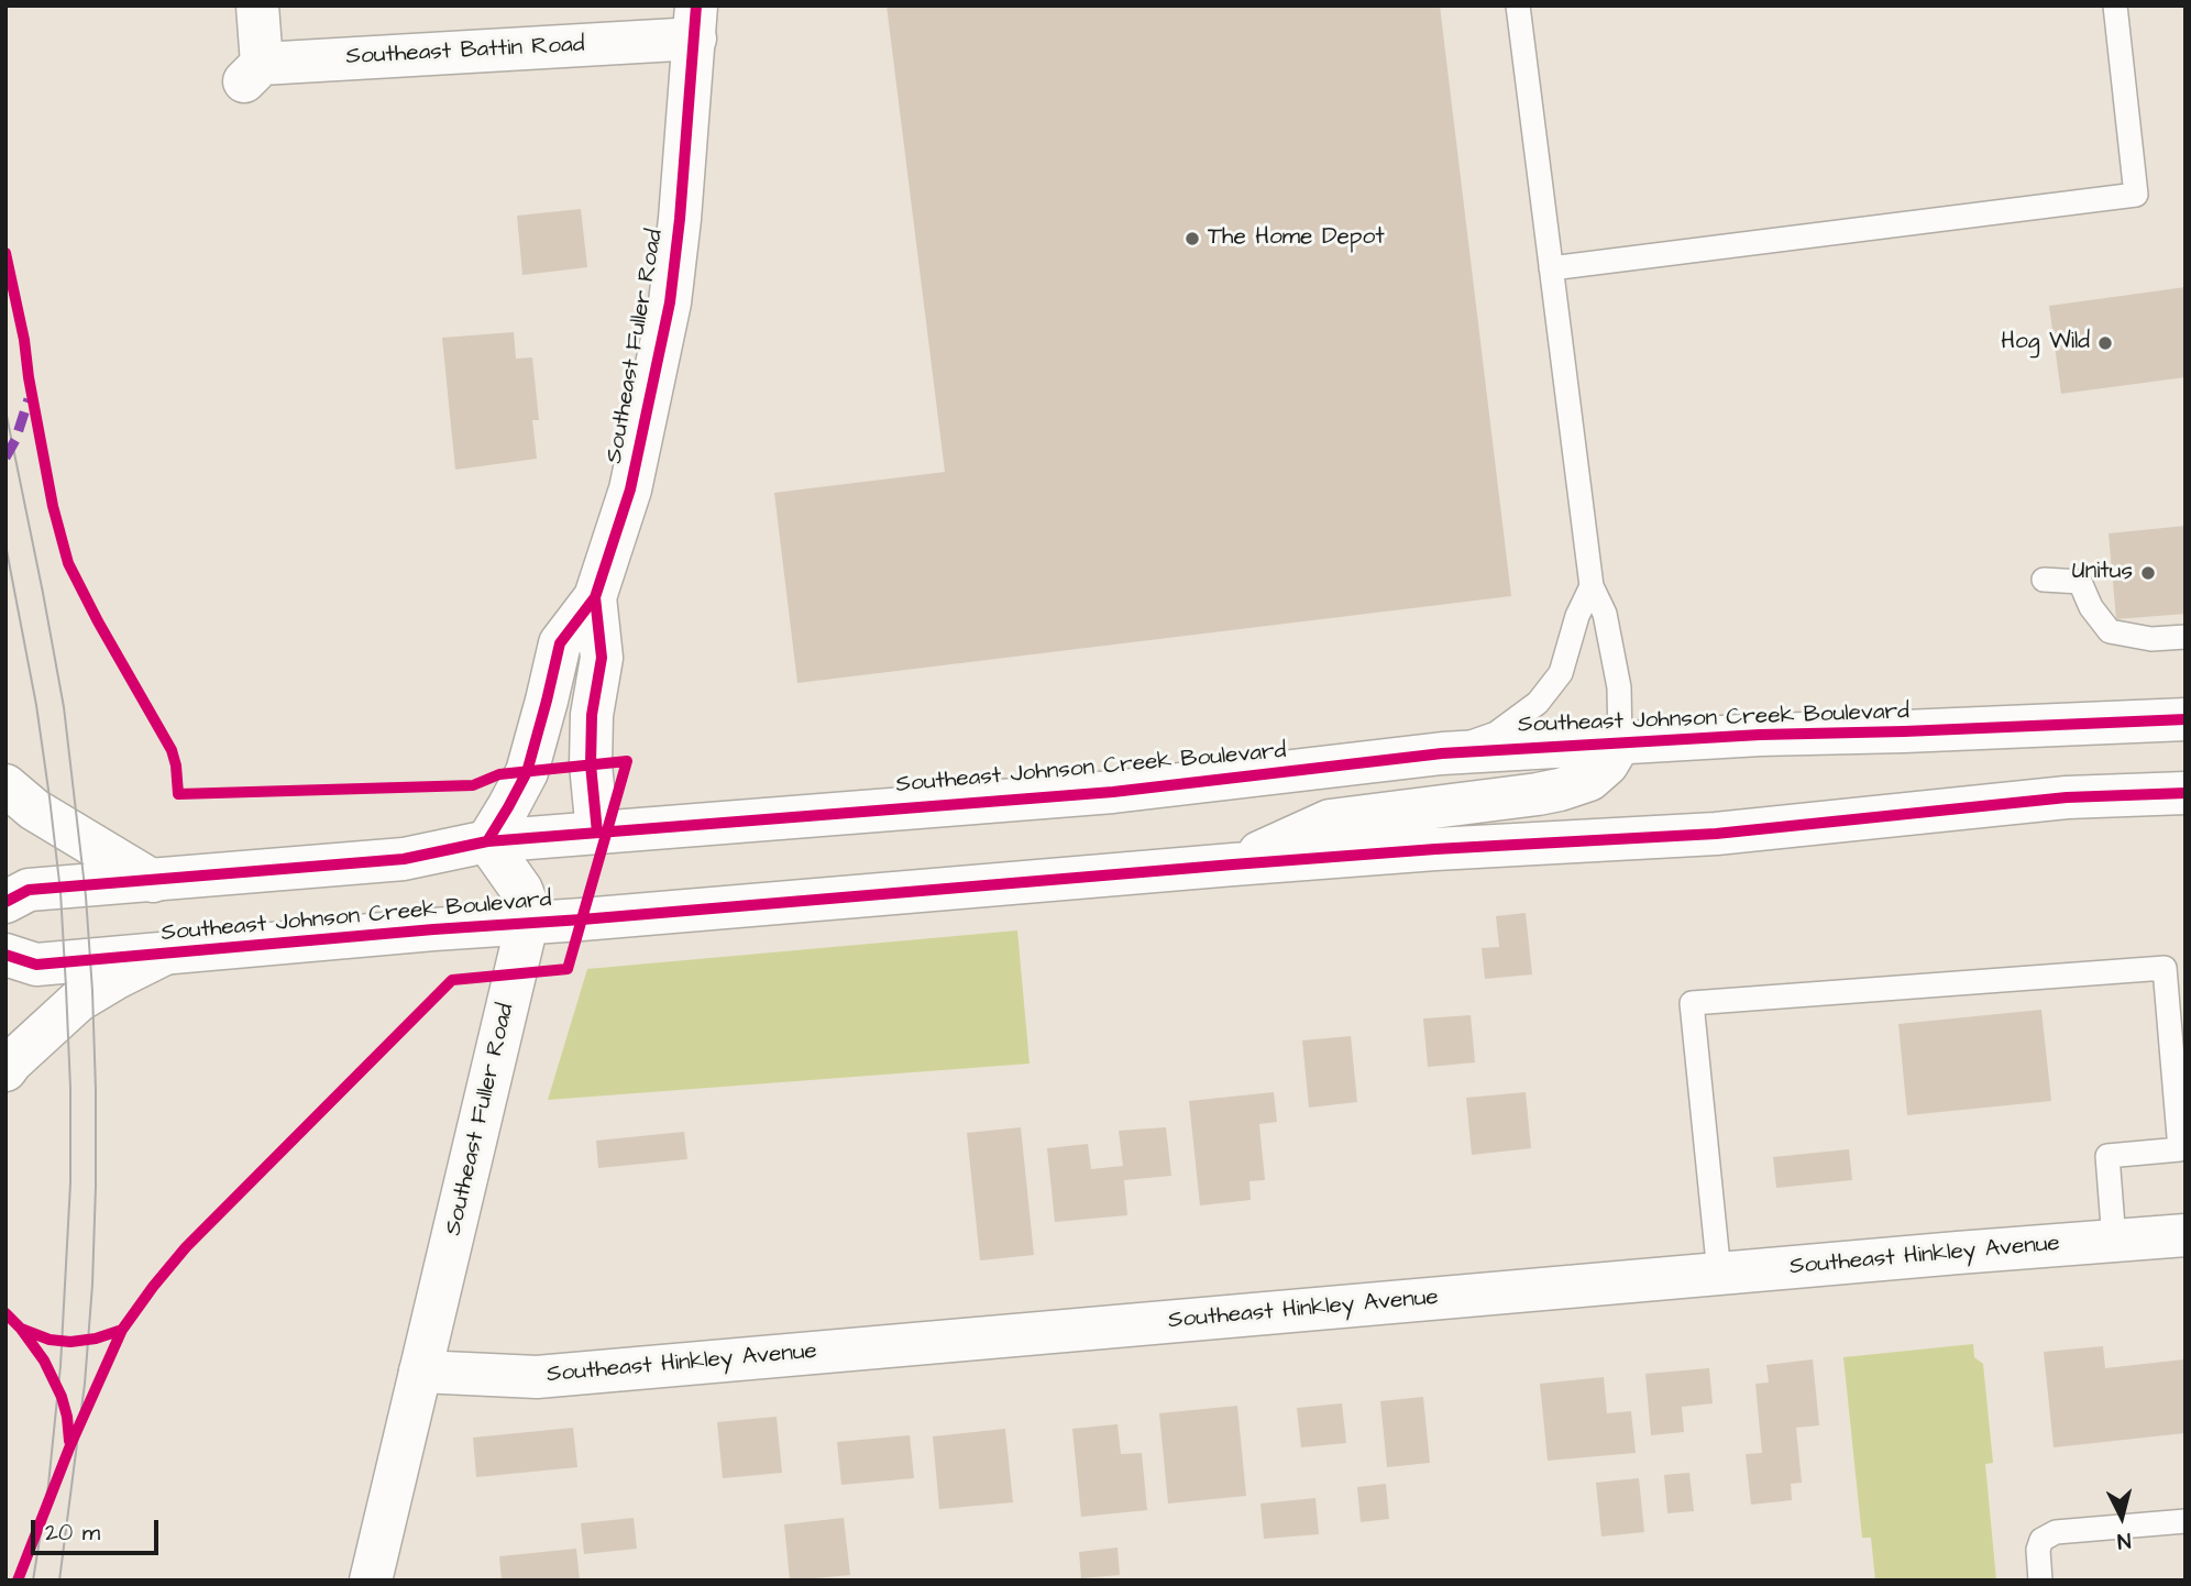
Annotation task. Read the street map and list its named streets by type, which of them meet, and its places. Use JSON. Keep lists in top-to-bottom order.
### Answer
{
  "streets": {
    "main road": [
      "Southeast Battin Road",
      "Southeast Fuller Road",
      "Southeast Johnson Creek Boulevard",
      "Southeast Hinkley Avenue"
    ]
  },
  "crossings": [
    ["Southeast Battin Road", "Southeast Fuller Road"],
    ["Southeast Fuller Road", "Southeast Johnson Creek Boulevard"],
    ["Southeast Fuller Road", "Southeast Hinkley Avenue"]
  ],
  "places": ["The Home Depot", "Hog Wild", "Unitus"],
  "scale_bar": "20 m",
  "north": "bottom"
}
